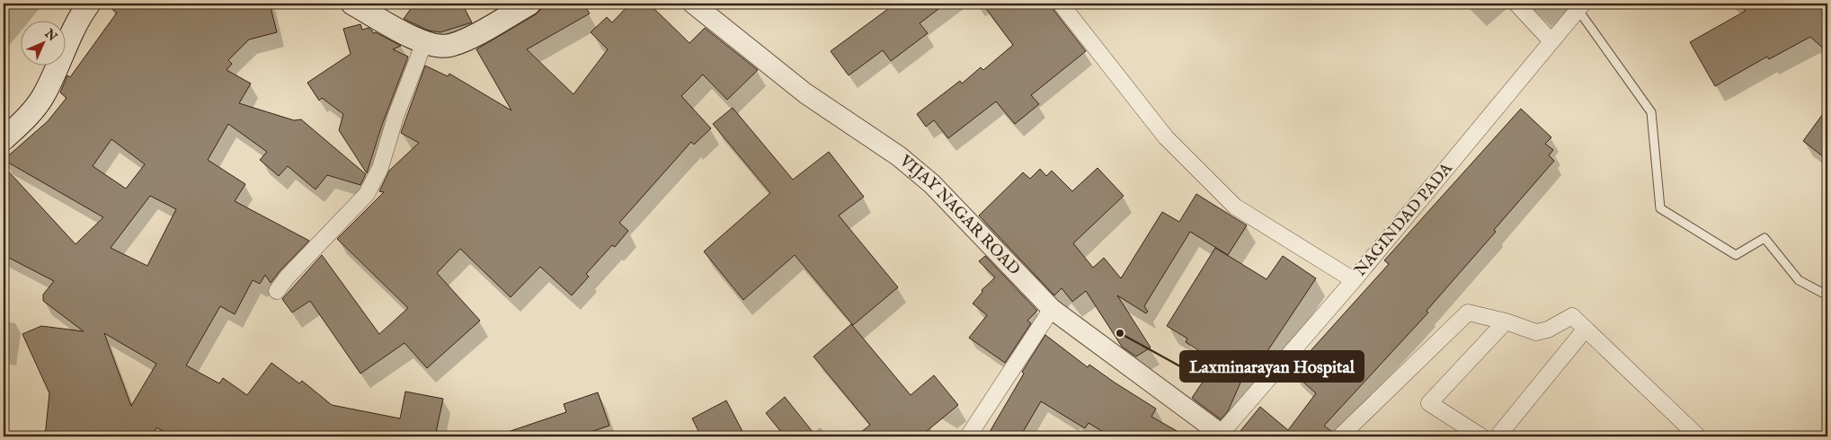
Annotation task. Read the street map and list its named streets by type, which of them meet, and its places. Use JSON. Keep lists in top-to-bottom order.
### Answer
{
  "streets": {
    "street": ["VIJAY NAGAR ROAD", "NAGINDAD PADA"]
  },
  "crossings": [
    ["VIJAY NAGAR ROAD", "NAGINDAD PADA"]
  ],
  "places": ["Laxminarayan Hospital"],
  "north": "top right"
}
